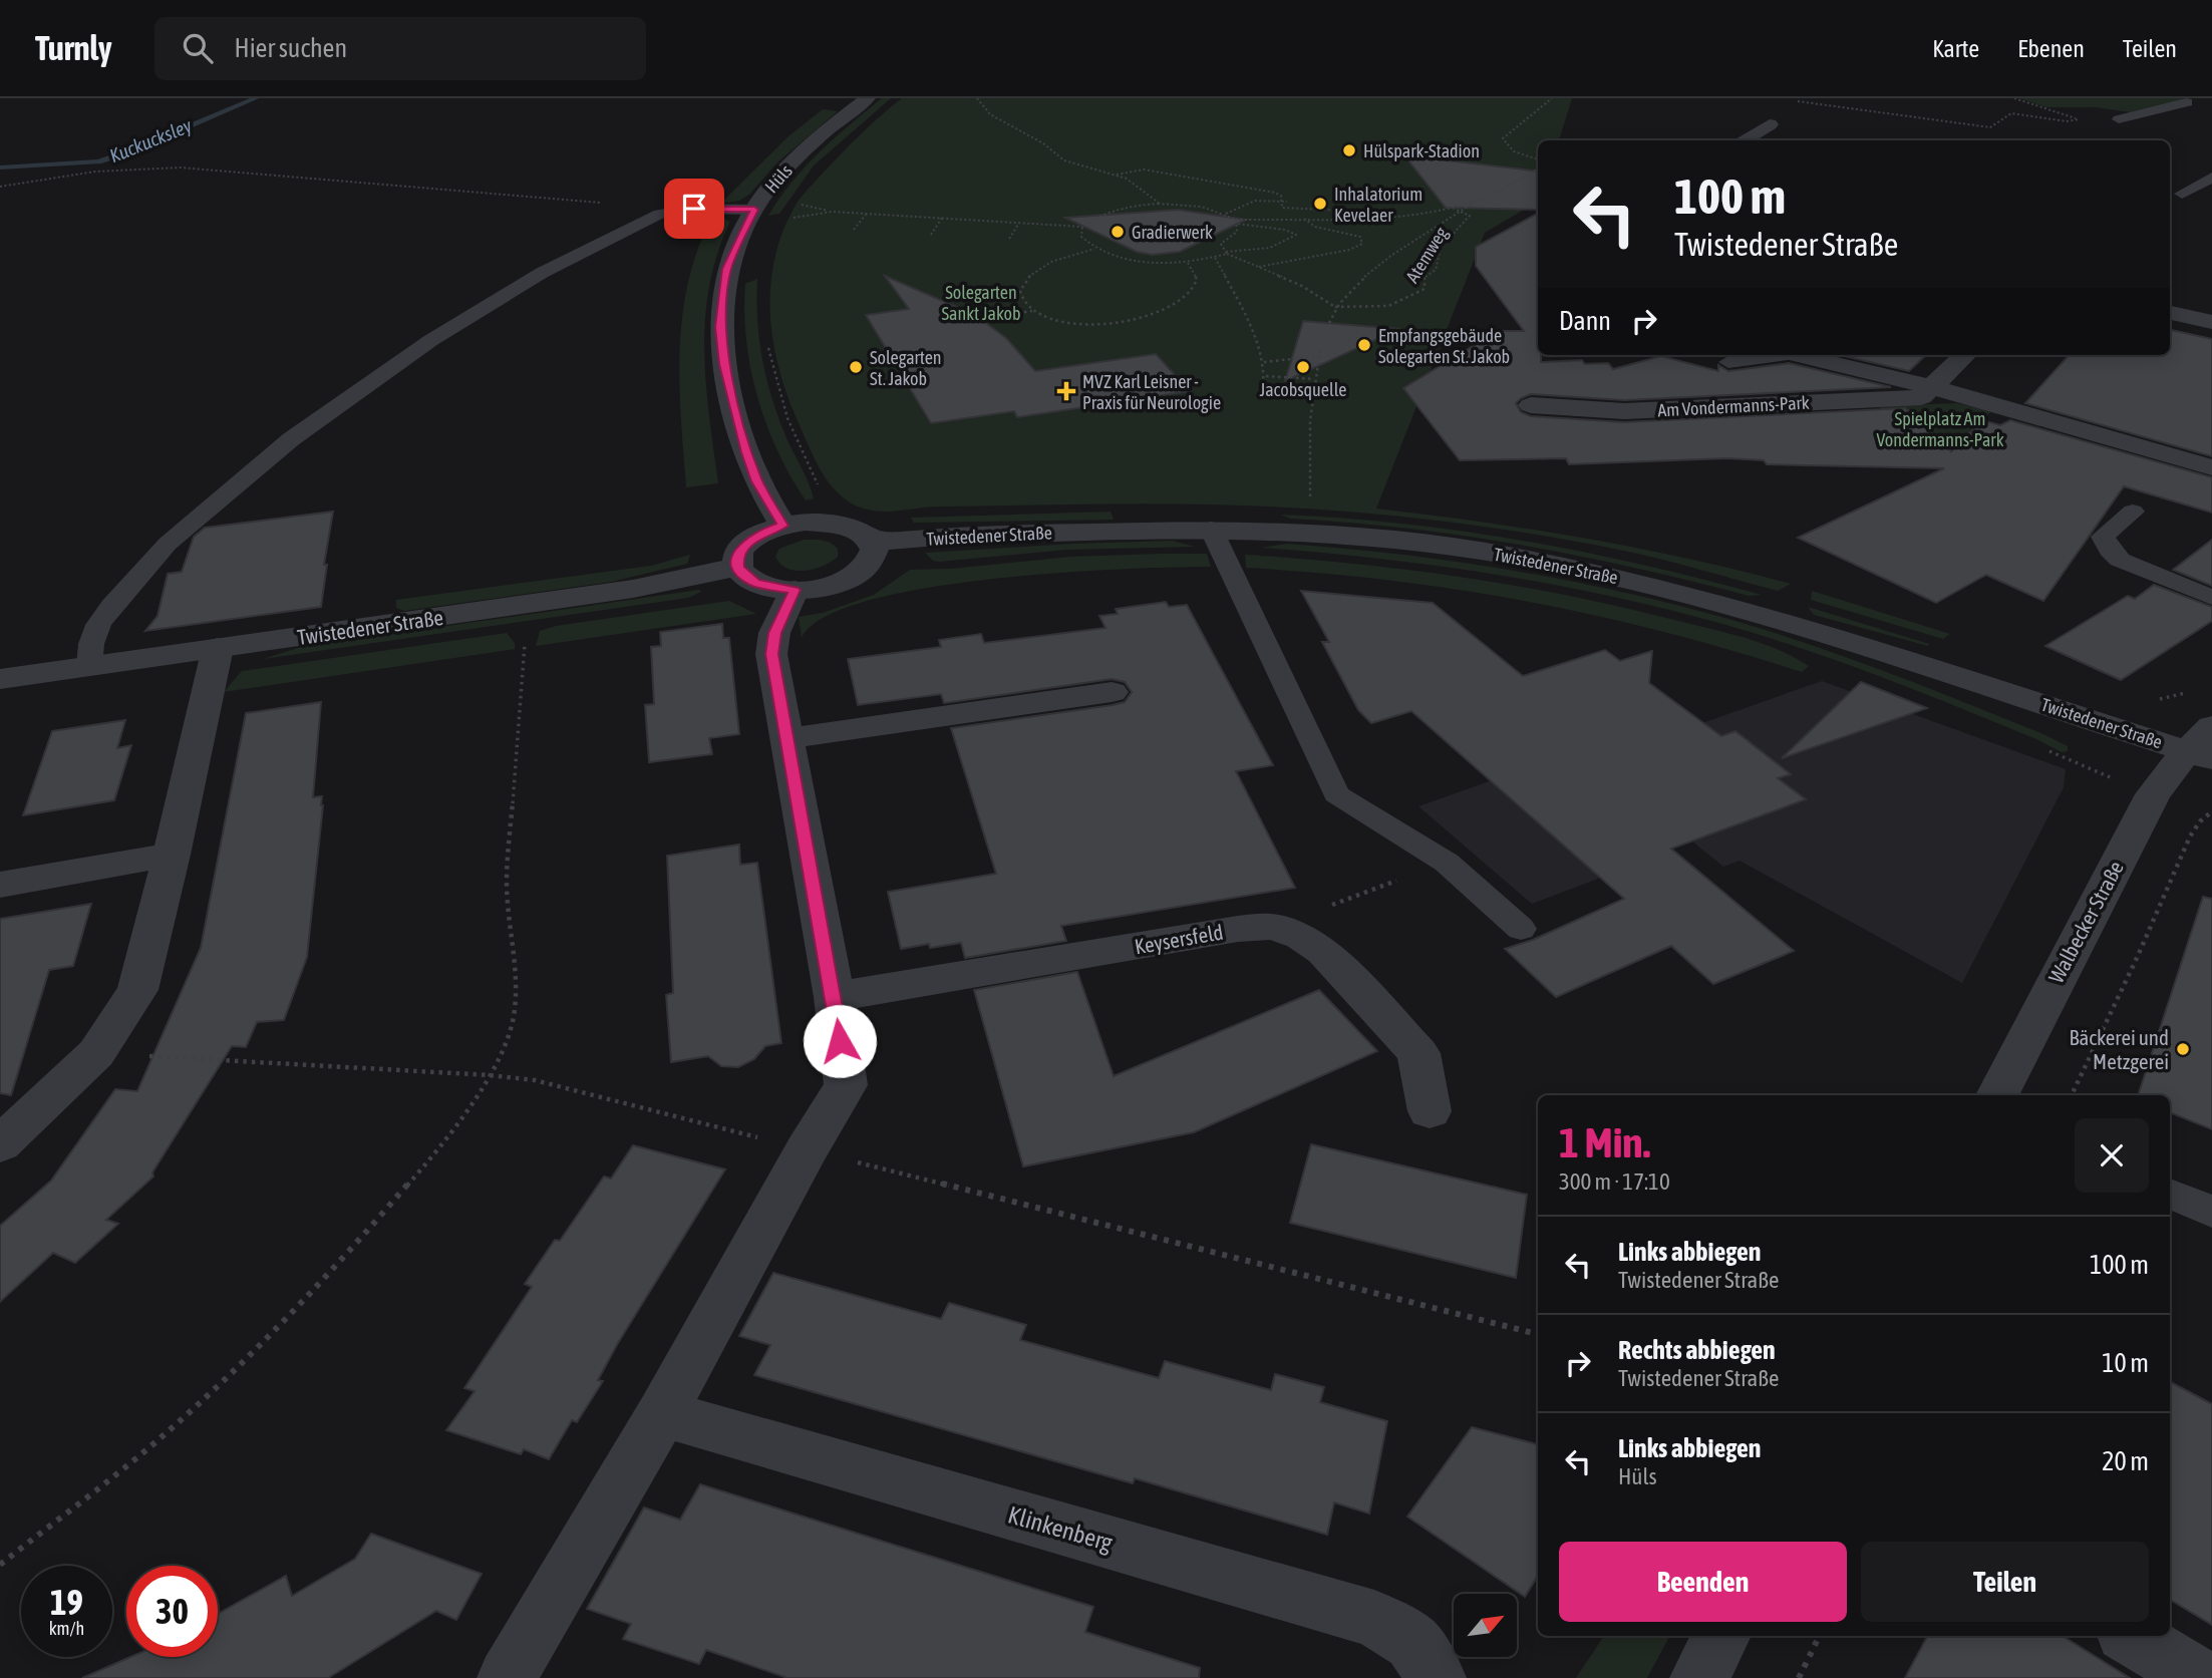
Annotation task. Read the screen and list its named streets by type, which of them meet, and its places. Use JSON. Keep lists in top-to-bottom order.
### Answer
{
  "streets": {
    "street": [
      "Hüls",
      "Am Vondermanns-Park",
      "Twistedener Straße",
      "Walbecker Straße",
      "Keysersfeld",
      "Klinkenberg"
    ],
    "path": ["Atemweg"]
  },
  "crossings": [
    ["Twistedener Straße", "Walbecker Straße"]
  ],
  "water": ["Kuckucksley"],
  "parks": ["Solegarten Sankt Jakob", "Spielplatz Am Vondermanns-Park"],
  "places": {
    "other": [
      "Hülspark-Stadion",
      "Inhalatorium Kevelaer",
      "Gradierwerk",
      "Empfangsgebäude Solegarten St. Jakob",
      "Solegarten St. Jakob",
      "Jacobsquelle",
      "Bäckerei und Metzgerei"
    ],
    "health": ["MVZ Karl Leisner - Praxis für Neurologie"]
  },
  "north": "top right",
  "page": {
    "header": "Turnly",
    "search": "Hier suchen",
    "nav": ["Karte", "Ebenen", "Teilen"],
    "turn": ["100 m", "Twistedener Straße"],
    "then": "Dann",
    "heading": ["1 Min.", "300 m · 17:10"],
    "list": [
      {
        "name": "Links abbiegen",
        "note": "Twistedener Straße",
        "value": "100 m"
      },
      {
        "name": "Rechts abbiegen",
        "note": "Twistedener Straße",
        "value": "10 m"
      },
      {
        "name": "Links abbiegen",
        "note": "Hüls",
        "value": "20 m"
      }
    ],
    "buttons": ["Beenden", "Teilen"],
    "speed": "19 km/h",
    "limit": "30"
  }
}
